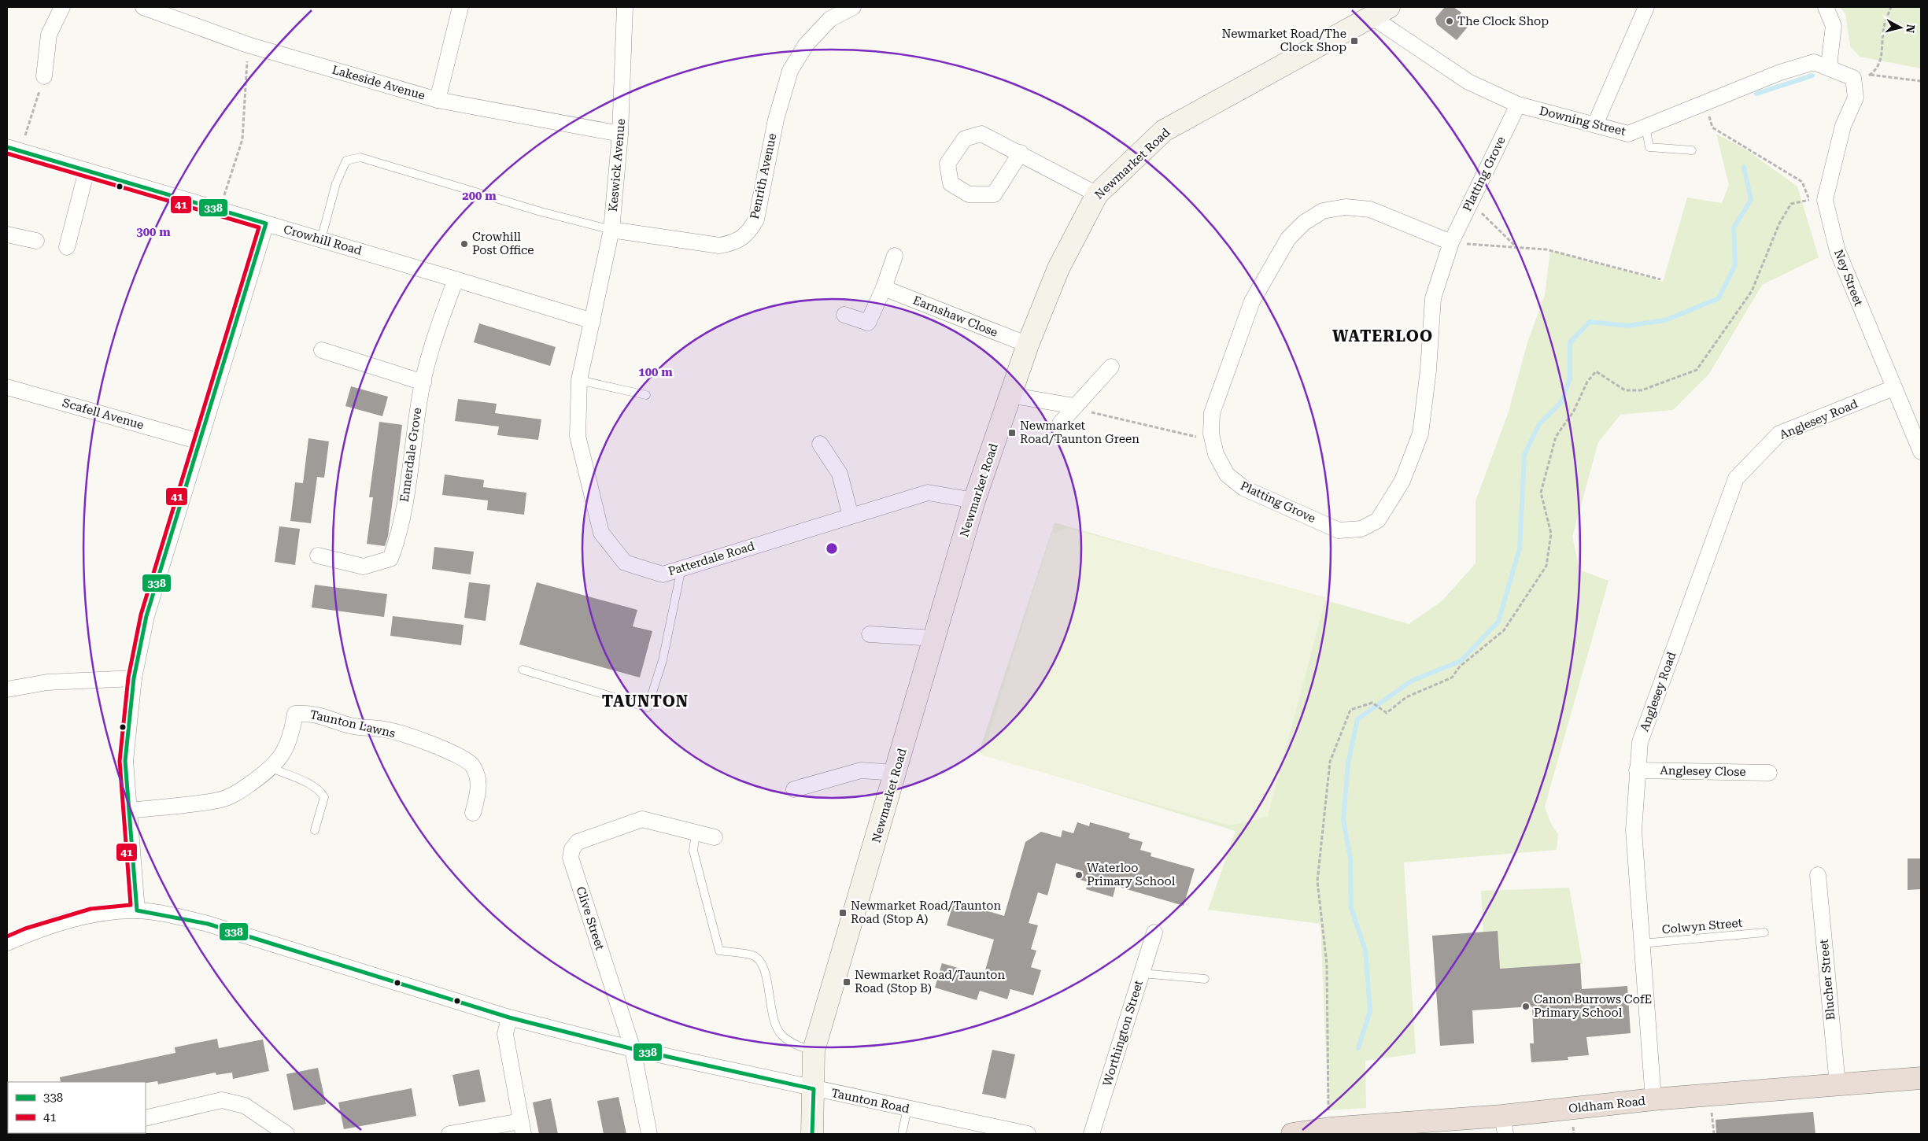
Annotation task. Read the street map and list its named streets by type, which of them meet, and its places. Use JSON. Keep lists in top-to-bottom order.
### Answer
{
  "streets": {
    "highway": ["Oldham Road"],
    "street": [
      "Lakeside Avenue",
      "Downing Street",
      "Newmarket Road",
      "Keswick Avenue",
      "Platting Grove",
      "Penrith Avenue",
      "Crowhill Road",
      "Ney Street",
      "Earnshaw Close",
      "Scafell Avenue",
      "Anglesey Road",
      "Ennerdale Grove",
      "Patterdale Road",
      "Taunton Lawns",
      "Anglesey Close",
      "Clive Street",
      "Blucher Street",
      "Worthington Street",
      "Taunton Road"
    ],
    "lane": ["Colwyn Street"]
  },
  "crossings": [
    ["Lakeside Avenue", "Keswick Avenue"],
    ["Downing Street", "Newmarket Road"],
    ["Downing Street", "Platting Grove"],
    ["Downing Street", "Ney Street"],
    ["Newmarket Road", "Earnshaw Close"],
    ["Newmarket Road", "Patterdale Road"],
    ["Newmarket Road", "Taunton Road"],
    ["Keswick Avenue", "Penrith Avenue"],
    ["Keswick Avenue", "Crowhill Road"],
    ["Keswick Avenue", "Patterdale Road"],
    ["Crowhill Road", "Ennerdale Grove"],
    ["Crowhill Road", "Patterdale Road"],
    ["Ney Street", "Anglesey Road"],
    ["Anglesey Road", "Anglesey Close"],
    ["Anglesey Road", "Colwyn Street"],
    ["Anglesey Road", "Oldham Road"],
    ["Clive Street", "Taunton Road"],
    ["Blucher Street", "Oldham Road"]
  ],
  "districts": ["WATERLOO", "TAUNTON"],
  "places": {
    "other": [
      "The Clock Shop",
      "Crowhill Post Office",
      "Waterloo Primary School",
      "Canon Burrows CofE Primary School"
    ],
    "transit": [
      "Newmarket Road/The Clock Shop",
      "Newmarket Road/Taunton Green",
      "Newmarket Road/Taunton Road (Stop A)",
      "Newmarket Road/Taunton Road (Stop B)"
    ]
  },
  "lines": ["transit line 338", "transit line 41"],
  "legend": ["338", "41"],
  "north": "right",
  "rings": ["200 m", "300 m", "100 m"]
}
